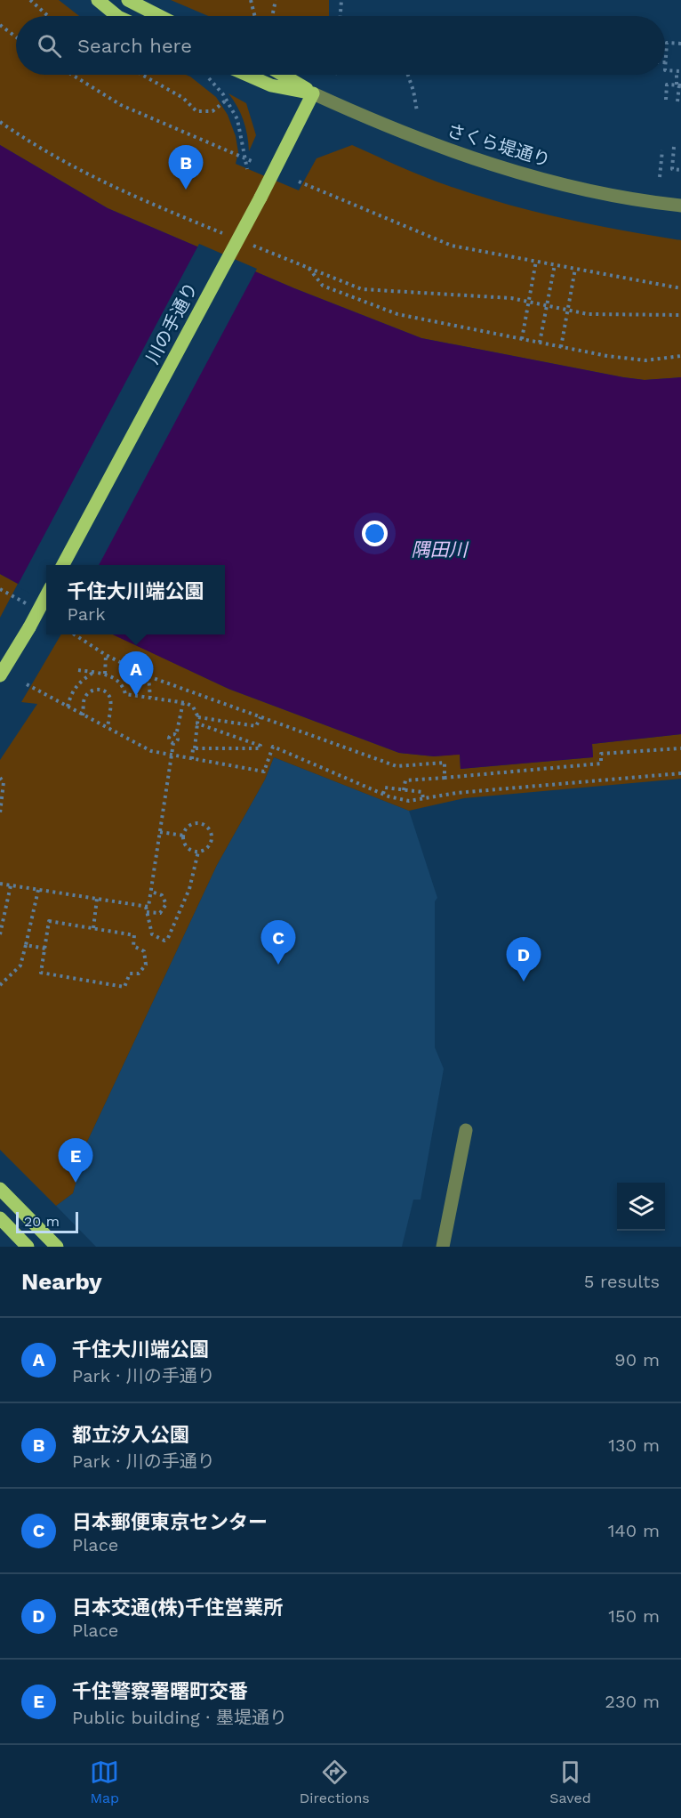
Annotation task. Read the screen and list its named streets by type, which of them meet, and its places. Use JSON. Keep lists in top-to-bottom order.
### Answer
{
  "streets": {
    "main road": ["川の手通り"],
    "street": ["さくら堤通り"]
  },
  "crossings": [
    ["さくら堤通り", "川の手通り"]
  ],
  "water": ["隅田川"],
  "scale_bar": "20 m",
  "page": {
    "search": "Search here",
    "pins": [
      "B",
      "A",
      "C",
      "D",
      "E"
    ],
    "popup": ["千住大川端公園", "Park"],
    "scale": "20 m",
    "heading": ["Nearby", "5 results"],
    "list": [
      {
        "mark": "A",
        "name": "千住大川端公園",
        "note": "Park · 川の手通り",
        "value": "90 m"
      },
      {
        "mark": "B",
        "name": "都立汐入公園",
        "note": "Park · 川の手通り",
        "value": "130 m"
      },
      {
        "mark": "C",
        "name": "日本郵便東京センター",
        "note": "Place",
        "value": "140 m"
      },
      {
        "mark": "D",
        "name": "日本交通(株)千住営業所",
        "note": "Place",
        "value": "150 m"
      },
      {
        "mark": "E",
        "name": "千住警察署曙町交番",
        "note": "Public building · 墨堤通り",
        "value": "230 m"
      }
    ],
    "nav": ["Map", "Directions", "Saved"]
  }
}
